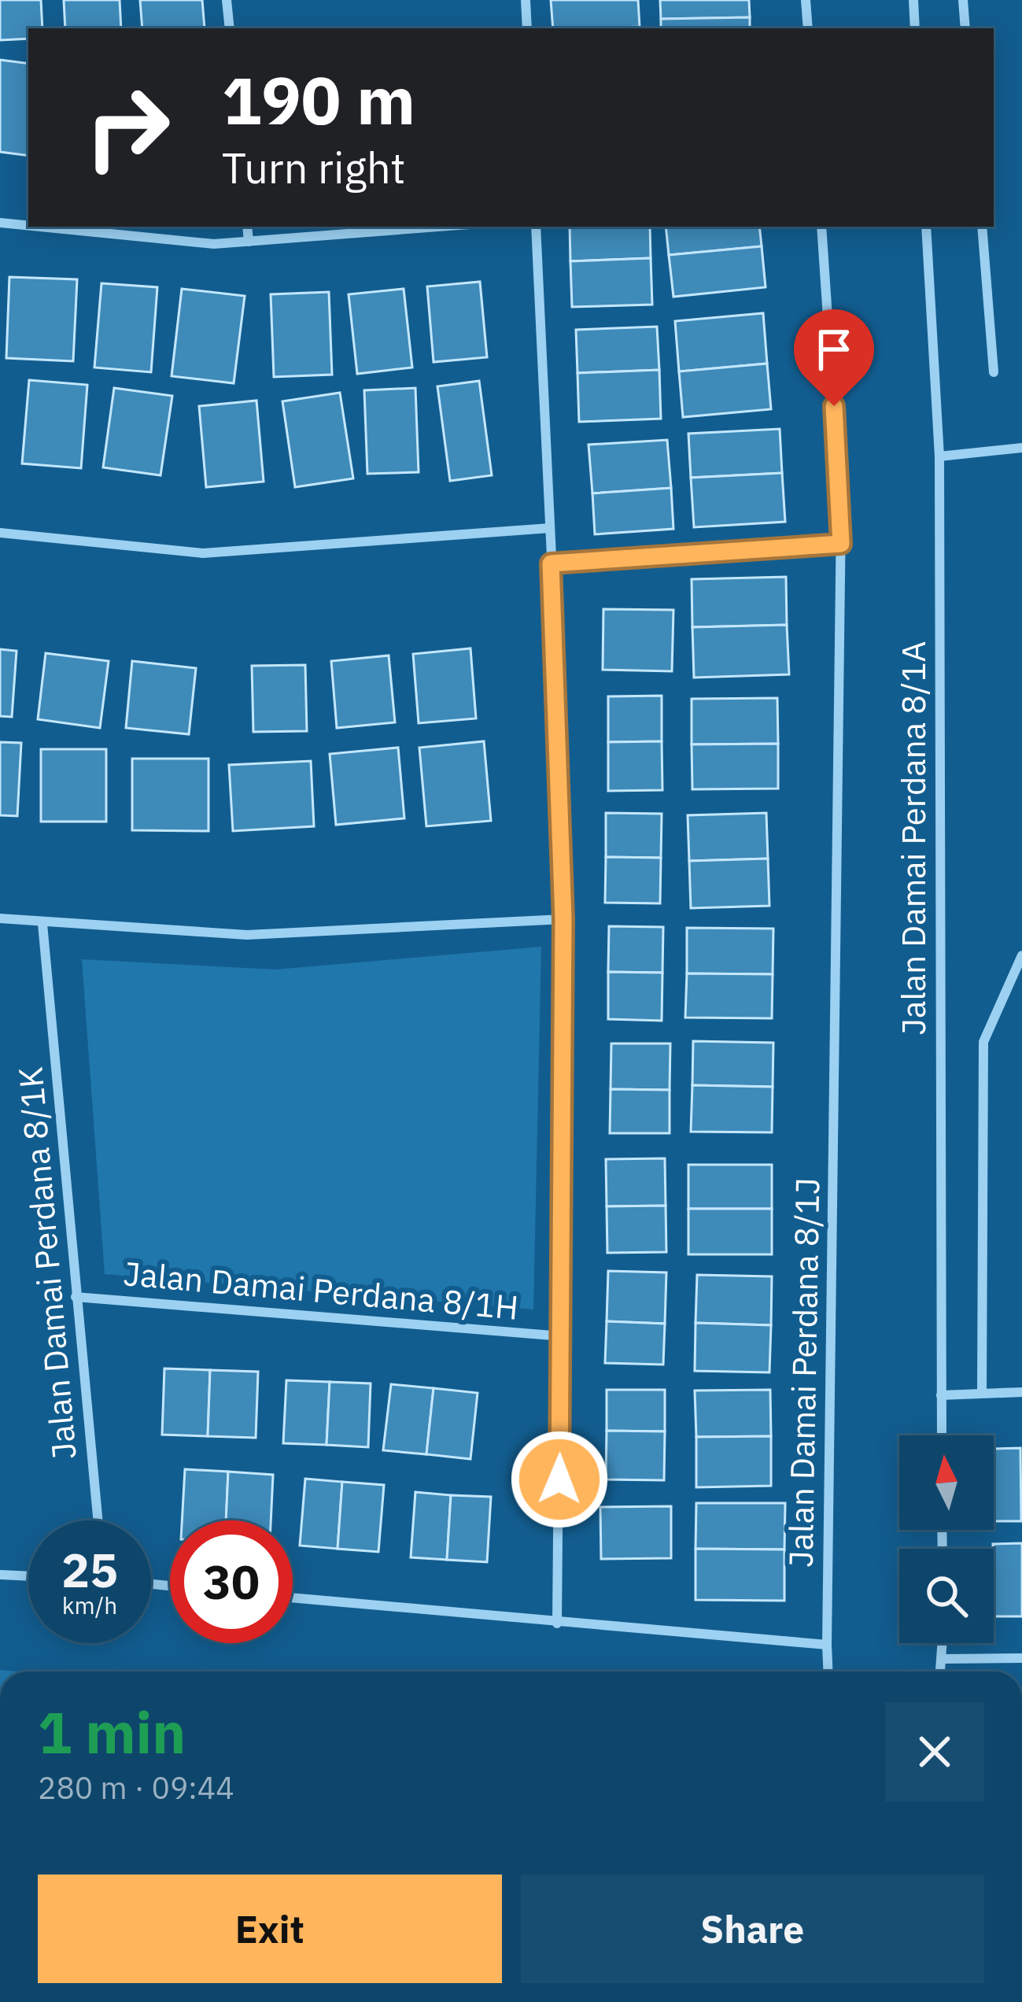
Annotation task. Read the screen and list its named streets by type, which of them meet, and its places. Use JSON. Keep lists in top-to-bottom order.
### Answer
{
  "streets": {
    "street": [
      "Jalan Damai Perdana 8/1A",
      "Jalan Damai Perdana 8/1K",
      "Jalan Damai Perdana 8/1H",
      "Jalan Damai Perdana 8/1J"
    ]
  },
  "crossings": [
    ["Jalan Damai Perdana 8/1K", "Jalan Damai Perdana 8/1H"]
  ],
  "north": "top",
  "page": {
    "turn": ["190 m", "Turn right"],
    "speed": "25 km/h",
    "limit": "30",
    "heading": ["1 min", "280 m · 09:44"],
    "buttons": ["Exit", "Share"]
  }
}
